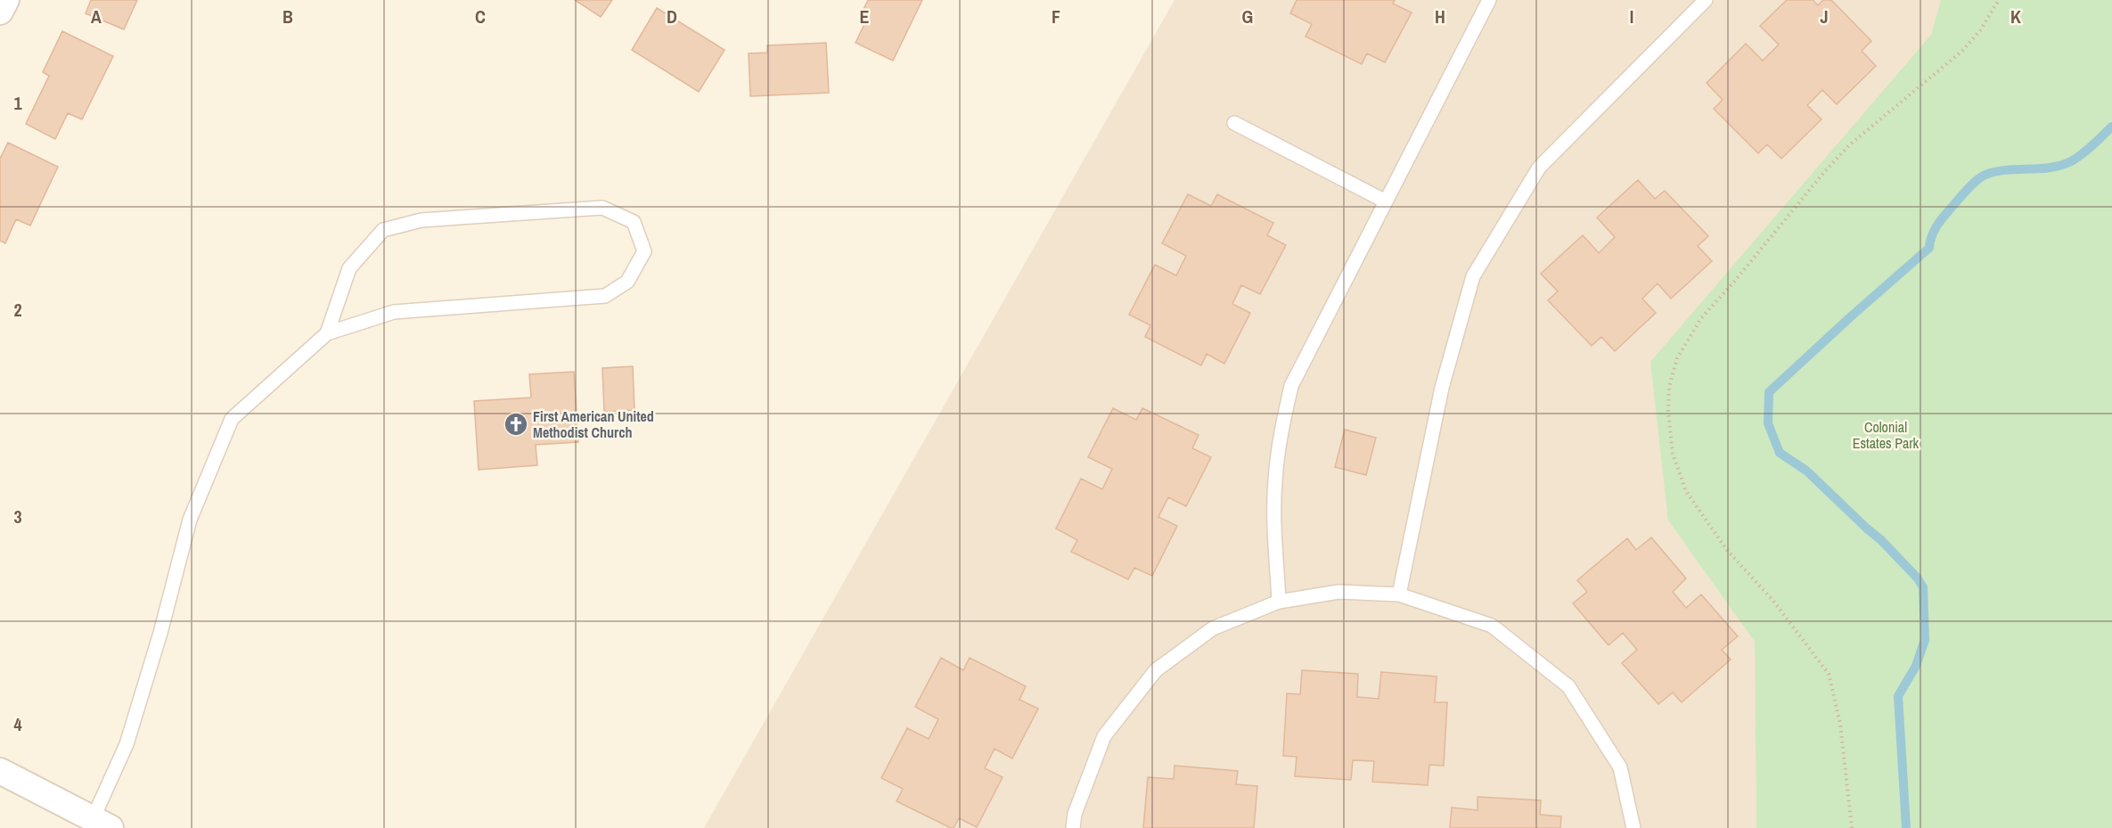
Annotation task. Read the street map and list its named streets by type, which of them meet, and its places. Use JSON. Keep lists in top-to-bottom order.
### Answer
{
  "parks": ["Colonial Estates Park"],
  "places": {
    "church": ["First American United Methodist Church"]
  },
  "grid": {
    "columns": [
      "A",
      "B",
      "C",
      "D",
      "E",
      "F",
      "G",
      "H",
      "I",
      "J",
      "K"
    ],
    "rows": [
      "1",
      "2",
      "3",
      "4"
    ]
  }
}
